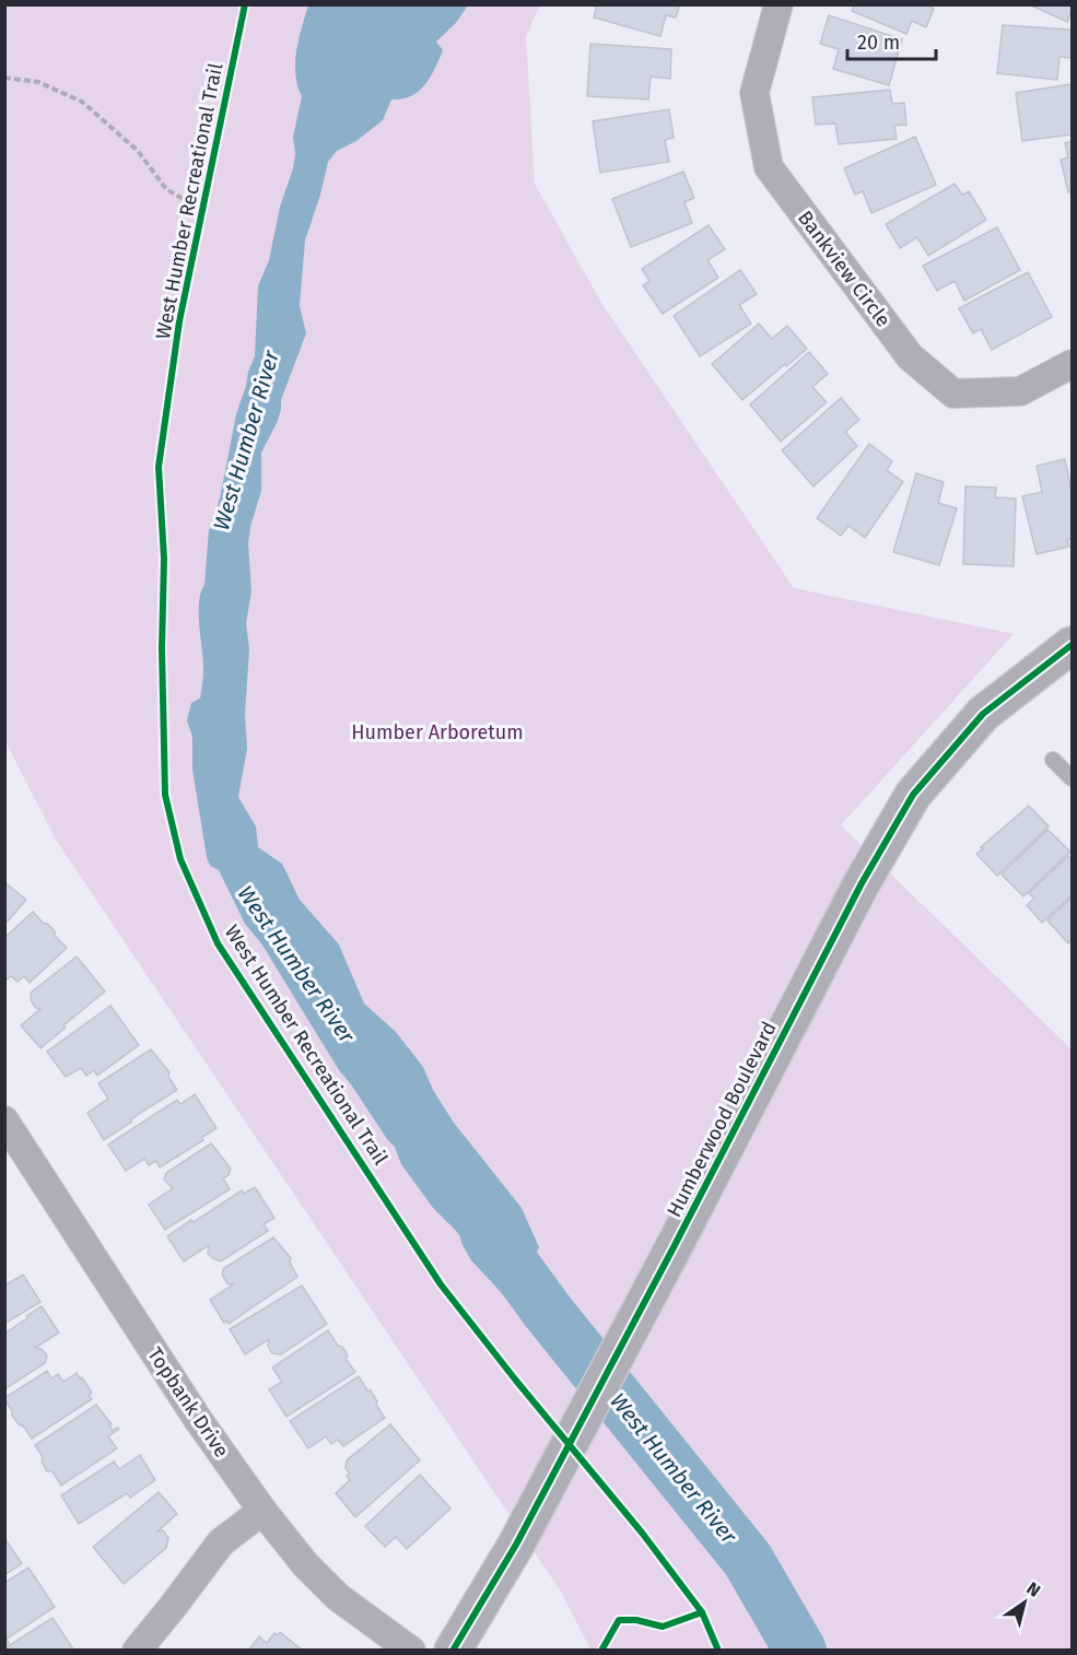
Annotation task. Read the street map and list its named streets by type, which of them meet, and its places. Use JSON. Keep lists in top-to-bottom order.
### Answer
{
  "streets": {
    "street": ["Bankview Circle", "Humberwood Boulevard", "Topbank Drive"],
    "cycle path": ["West Humber Recreational Trail"]
  },
  "water": ["West Humber River"],
  "parks": ["Humber Arboretum"],
  "scale_bar": "20 m",
  "north": "top right"
}
